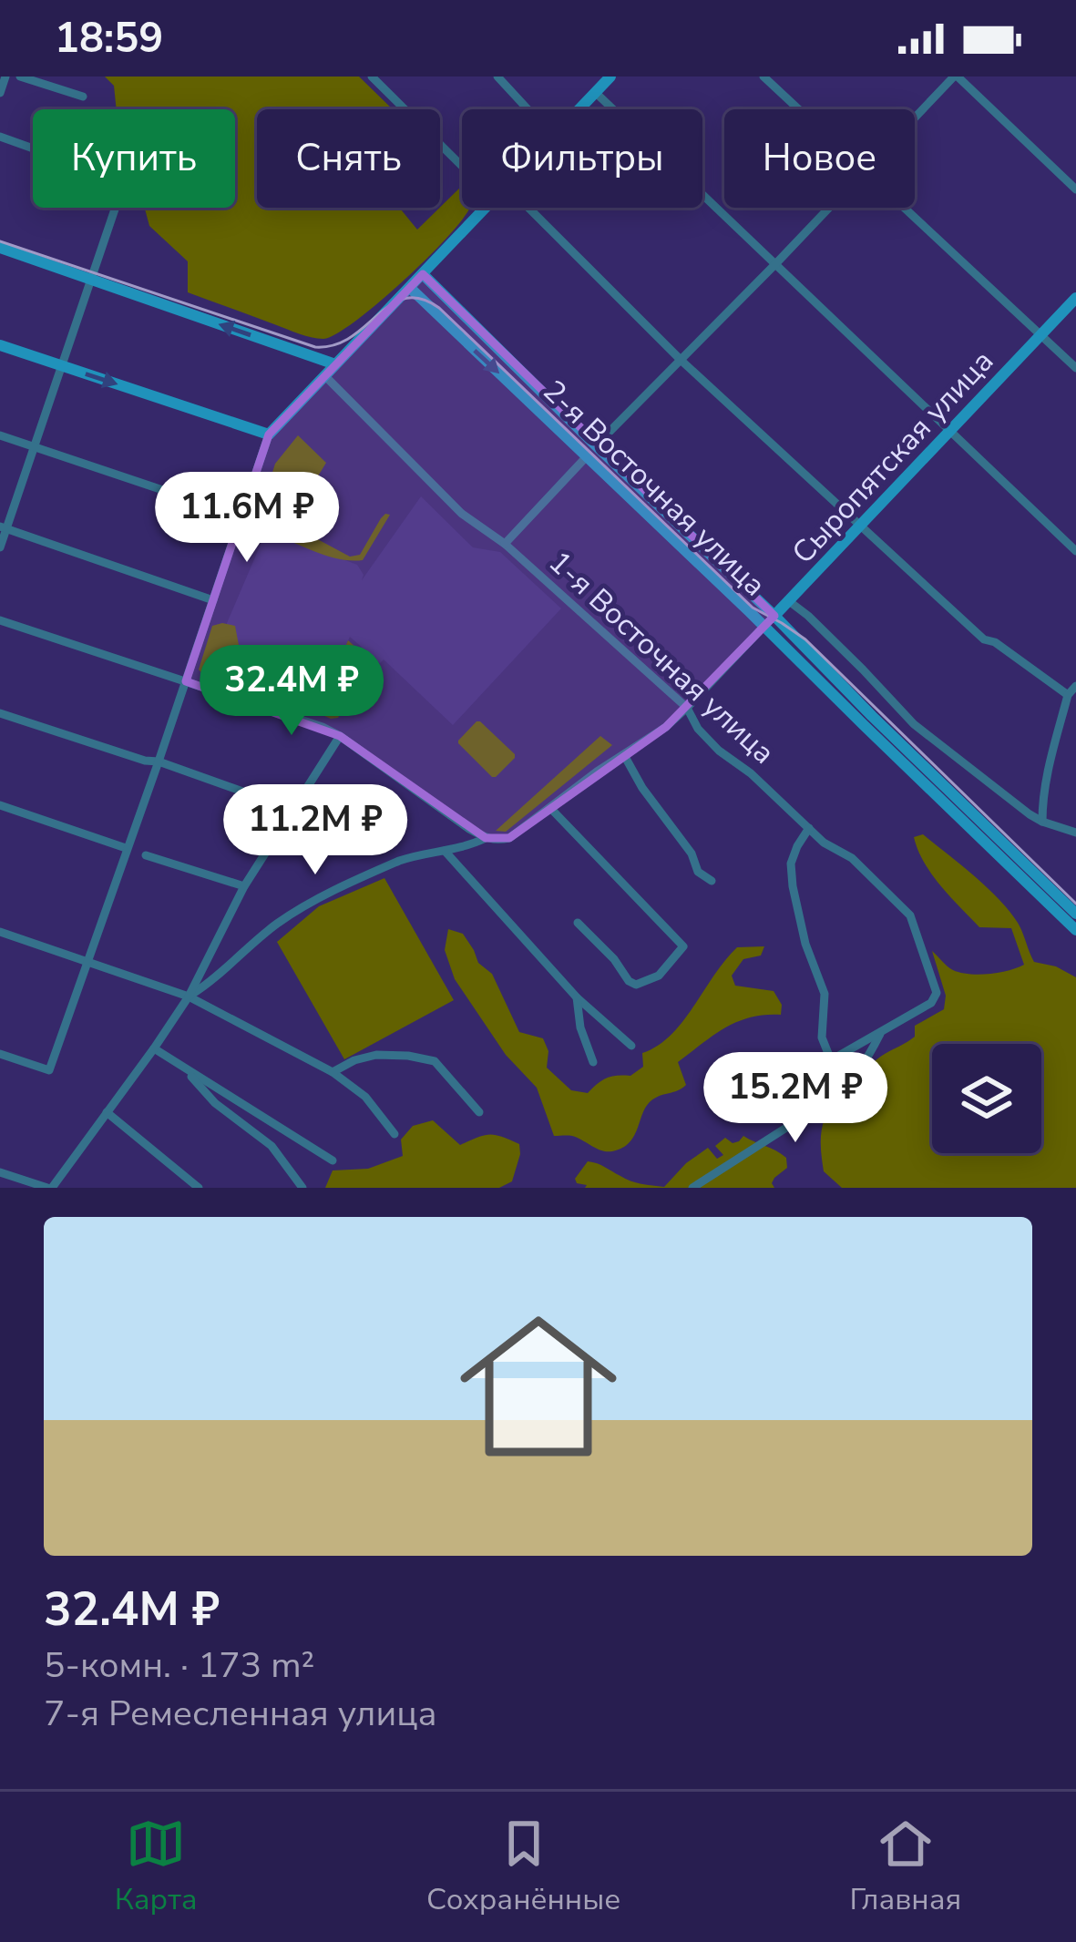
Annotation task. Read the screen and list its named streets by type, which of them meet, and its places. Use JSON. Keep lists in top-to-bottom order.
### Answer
{
  "streets": {
    "main road": ["Сыропятская улица", "2-я Восточная улица"],
    "street": ["1-я Восточная улица"]
  },
  "crossings": [
    ["Сыропятская улица", "2-я Восточная улица"],
    ["Сыропятская улица", "1-я Восточная улица"]
  ],
  "page": {
    "status": "18:59",
    "chip": [
      "Купить",
      "Снять",
      "Фильтры",
      "Новое"
    ],
    "price": [
      "11.6M ₽",
      "32.4M ₽",
      "11.2M ₽",
      "15.2M ₽"
    ],
    "list": [
      {
        "name": "32.4M ₽",
        "note": "5-комн. · 173 m² · 7-я Ремесленная улица"
      }
    ],
    "tabs": ["Карта", "Сохранённые", "Главная"]
  }
}
